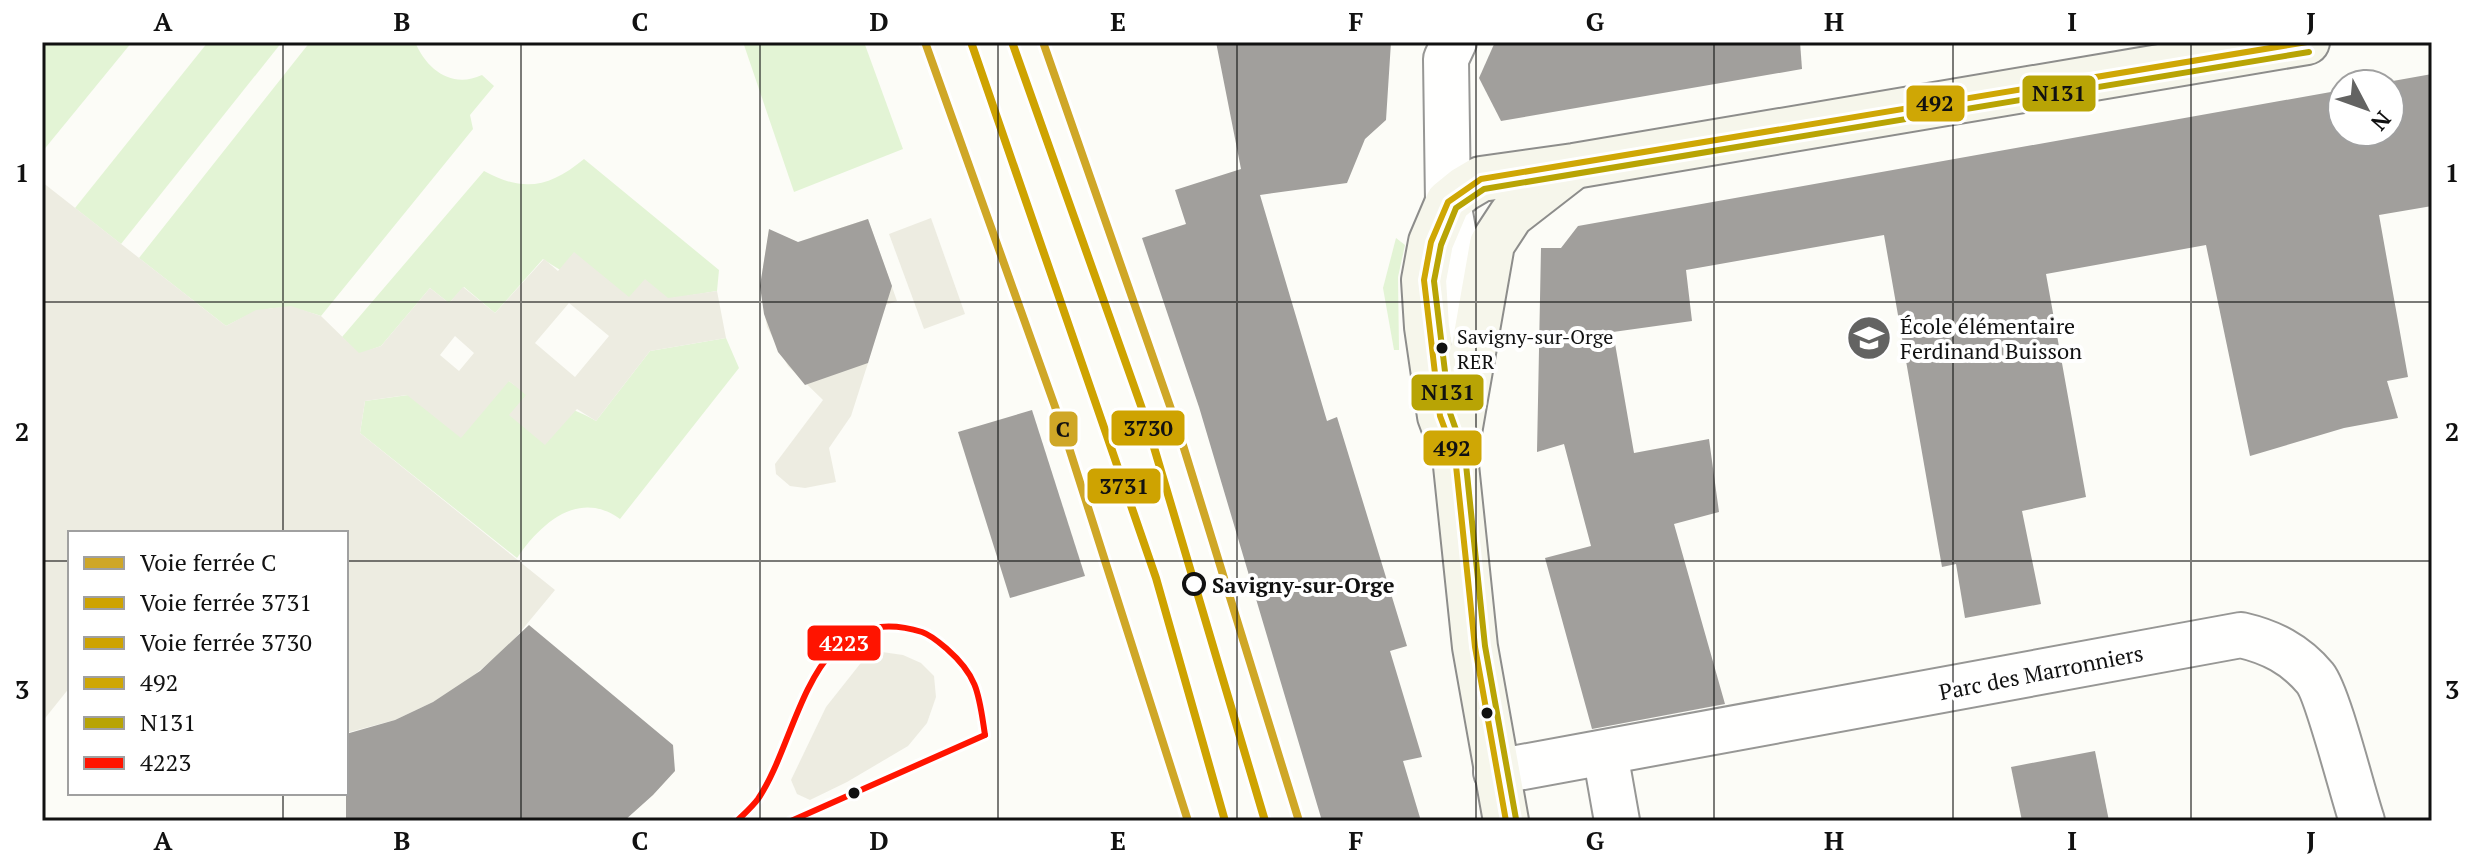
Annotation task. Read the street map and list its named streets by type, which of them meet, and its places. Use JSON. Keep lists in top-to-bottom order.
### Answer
{
  "streets": {
    "street": ["Parc des Marronniers"]
  },
  "places": {
    "school or university": ["École élémentaire Ferdinand Buisson"],
    "other": ["Savigny-sur-Orge RER", "Savigny-sur-Orge"]
  },
  "lines": [
    "rail line C",
    "rail line 3731",
    "rail line 3730",
    "transit line 492",
    "transit line N131",
    "transit line 4223"
  ],
  "legend": [
    "Voie ferrée C",
    "Voie ferrée 3731",
    "Voie ferrée 3730",
    "492",
    "N131",
    "4223"
  ],
  "north": "bottom right",
  "grid": {
    "columns": [
      "A",
      "B",
      "C",
      "D",
      "E",
      "F",
      "G",
      "H",
      "I",
      "J"
    ],
    "rows": ["1", "2", "3"]
  }
}
